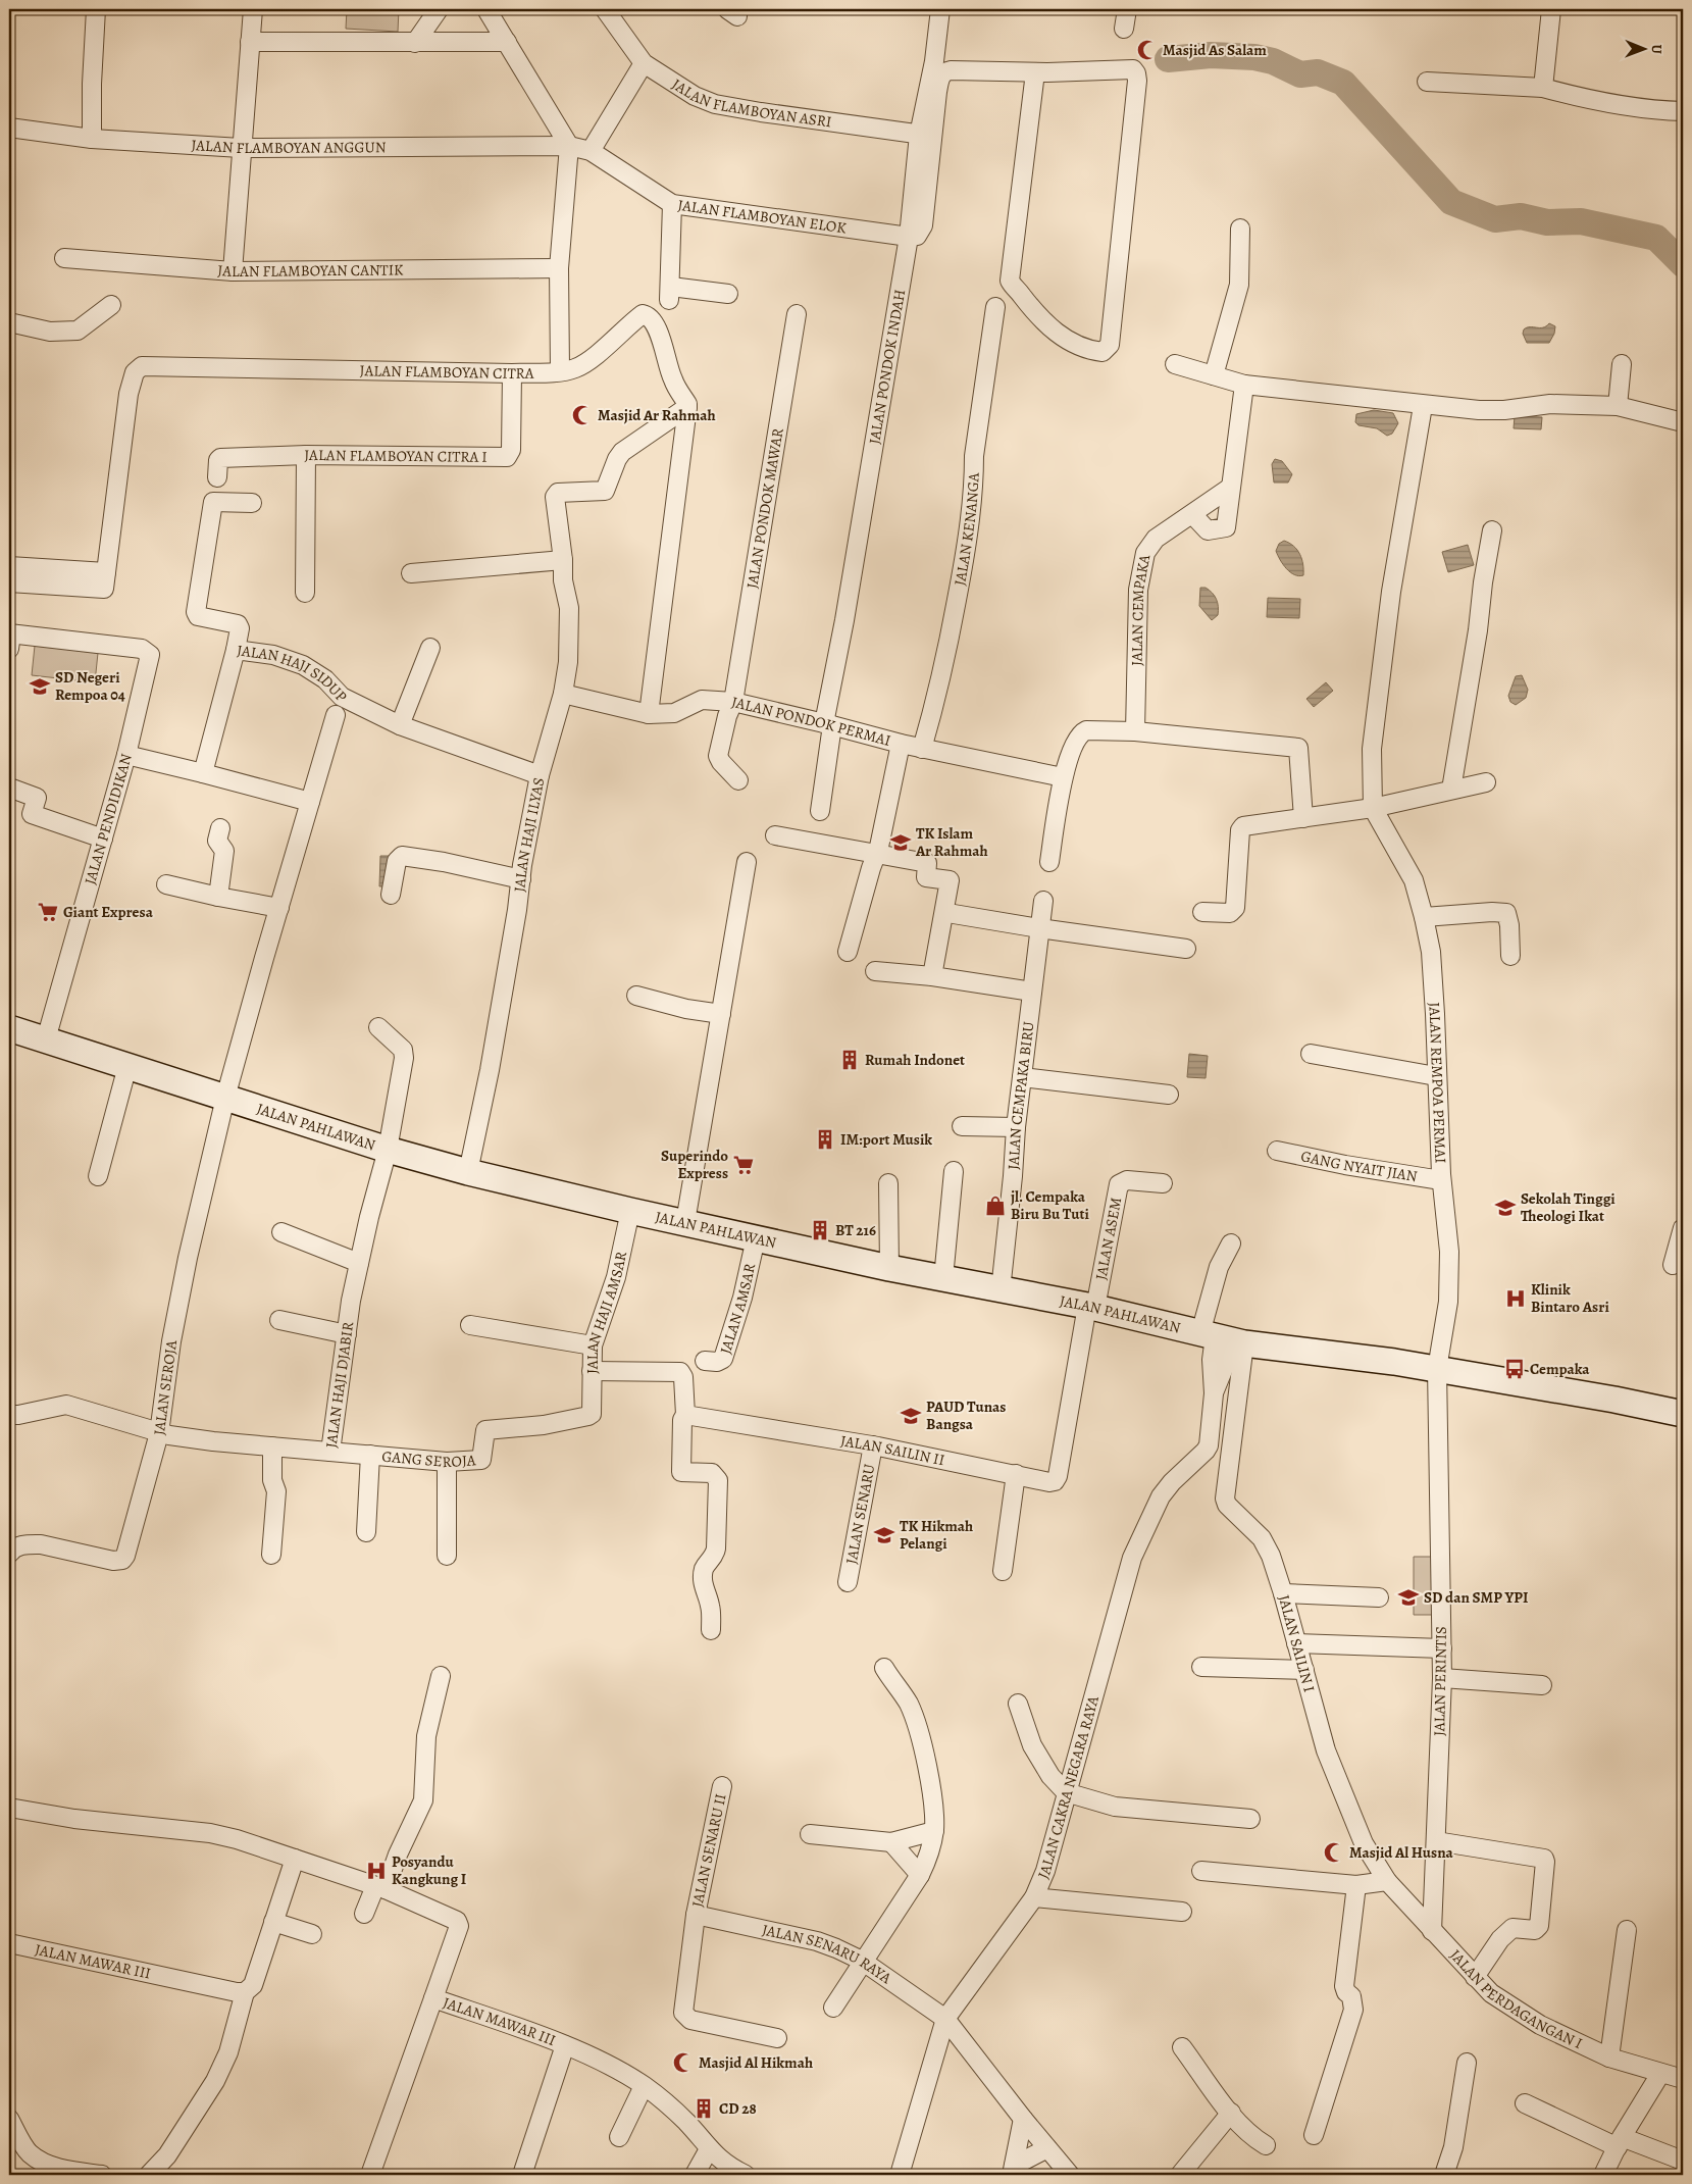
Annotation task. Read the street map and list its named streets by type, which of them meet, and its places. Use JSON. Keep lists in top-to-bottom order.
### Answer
{
  "streets": {
    "main road": ["JALAN PAHLAWAN"],
    "street": [
      "JALAN FLAMBOYAN ASRI",
      "JALAN FLAMBOYAN ANGGUN",
      "JALAN FLAMBOYAN ELOK",
      "JALAN FLAMBOYAN CANTIK",
      "JALAN PONDOK INDAH",
      "JALAN FLAMBOYAN CITRA",
      "JALAN FLAMBOYAN CITRA I",
      "JALAN PONDOK MAWAR",
      "JALAN KENANGA",
      "JALAN CEMPAKA",
      "JALAN HAJI SIDUP",
      "JALAN PONDOK PERMAI",
      "JALAN PENDIDIKAN",
      "JALAN HAJI ILYAS",
      "JALAN REMPOA PERMAI",
      "JALAN CEMPAKA BIRU",
      "GANG NYAIT JIAN",
      "JALAN ASEM",
      "JALAN AMSAR",
      "JALAN HAJI AMSAR",
      "JALAN HAJI DJABIR",
      "JALAN SEROJA",
      "JALAN SAILIN II",
      "GANG SEROJA",
      "JALAN SENARU",
      "JALAN SAILIN I",
      "JALAN PERINTIS",
      "JALAN CAKRA NEGARA RAYA",
      "JALAN SENARU II",
      "JALAN SENARU RAYA",
      "JALAN MAWAR III",
      "JALAN PERDAGANGAN I"
    ]
  },
  "crossings": [
    ["JALAN FLAMBOYAN ANGGUN", "JALAN FLAMBOYAN ELOK"],
    ["JALAN FLAMBOYAN ELOK", "JALAN PONDOK INDAH"],
    ["JALAN PONDOK INDAH", "JALAN PONDOK PERMAI"],
    ["JALAN FLAMBOYAN CITRA", "JALAN FLAMBOYAN CITRA I"],
    ["JALAN FLAMBOYAN CITRA", "JALAN HAJI ILYAS"],
    ["JALAN PONDOK MAWAR", "JALAN PONDOK PERMAI"],
    ["JALAN KENANGA", "JALAN PONDOK PERMAI"],
    ["JALAN HAJI SIDUP", "JALAN HAJI ILYAS"],
    ["JALAN HAJI SIDUP", "JALAN PAHLAWAN"],
    ["JALAN HAJI SIDUP", "JALAN SEROJA"],
    ["JALAN PONDOK PERMAI", "JALAN HAJI ILYAS"],
    ["JALAN PENDIDIKAN", "JALAN PAHLAWAN"],
    ["JALAN HAJI ILYAS", "JALAN PAHLAWAN"],
    ["JALAN REMPOA PERMAI", "JALAN PAHLAWAN"],
    ["JALAN REMPOA PERMAI", "GANG NYAIT JIAN"],
    ["JALAN REMPOA PERMAI", "JALAN PERINTIS"],
    ["JALAN CEMPAKA BIRU", "JALAN PAHLAWAN"],
    ["JALAN PAHLAWAN", "JALAN ASEM"],
    ["JALAN PAHLAWAN", "JALAN AMSAR"],
    ["JALAN PAHLAWAN", "JALAN HAJI AMSAR"],
    ["JALAN PAHLAWAN", "JALAN HAJI DJABIR"],
    ["JALAN PAHLAWAN", "JALAN SEROJA"],
    ["JALAN PAHLAWAN", "JALAN SAILIN II"],
    ["JALAN PAHLAWAN", "JALAN SAILIN I"],
    ["JALAN PAHLAWAN", "JALAN PERINTIS"],
    ["JALAN PAHLAWAN", "JALAN CAKRA NEGARA RAYA"],
    ["JALAN ASEM", "JALAN SAILIN II"],
    ["JALAN HAJI AMSAR", "GANG SEROJA"],
    ["JALAN HAJI DJABIR", "JALAN SEROJA"],
    ["JALAN HAJI DJABIR", "GANG SEROJA"],
    ["JALAN SAILIN II", "JALAN SENARU"],
    ["JALAN SAILIN I", "JALAN PERINTIS"],
    ["JALAN SAILIN I", "JALAN CAKRA NEGARA RAYA"],
    ["JALAN SAILIN I", "JALAN PERDAGANGAN I"],
    ["JALAN PERINTIS", "JALAN PERDAGANGAN I"],
    ["JALAN CAKRA NEGARA RAYA", "JALAN SENARU RAYA"],
    ["JALAN SENARU II", "JALAN SENARU RAYA"]
  ],
  "places": {
    "mosque": [
      "Masjid As Salam",
      "Masjid Ar Rahmah",
      "Masjid Al Husna",
      "Masjid Al Hikmah"
    ],
    "school or university": [
      "SD Negeri Rempoa 04",
      "TK Islam Ar Rahmah",
      "Sekolah Tinggi Theologi Ikat",
      "PAUD Tunas Bangsa",
      "TK Hikmah Pelangi",
      "SD dan SMP YPI"
    ],
    "supermarket": ["Giant Expresa", "Superindo Express"],
    "building": [
      "Rumah Indonet",
      "IM:port Musik",
      "BT 216",
      "CD 28"
    ],
    "shop": ["jl. Cempaka Biru Bu Tuti"],
    "hospital": ["Klinik Bintaro Asri", "Posyandu Kangkung I"],
    "bus stop": ["Cempaka"]
  },
  "north": "right"
}
